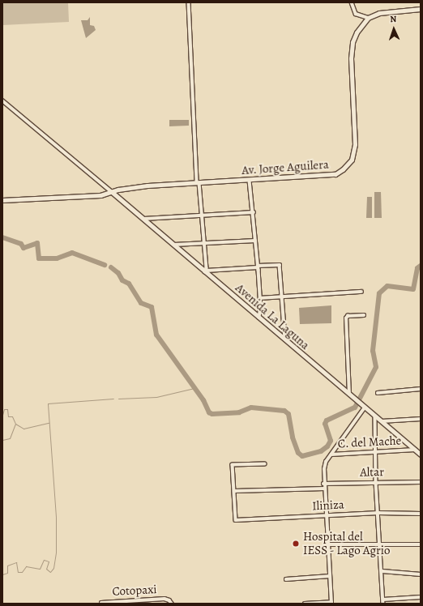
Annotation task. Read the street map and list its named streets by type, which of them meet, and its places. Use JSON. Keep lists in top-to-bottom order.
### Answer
{
  "streets": {
    "street": [
      "Av. Jorge Aguilera",
      "Avenida La Laguna",
      "C. del Mache",
      "Altar",
      "Iliniza",
      "Cotopaxi"
    ]
  },
  "crossings": [
    ["Av. Jorge Aguilera", "Avenida La Laguna"],
    ["Avenida La Laguna", "C. del Mache"],
    ["C. del Mache", "Altar"]
  ],
  "places": ["Hospital del IESS - Lago Agrio"],
  "north": "top"
}
